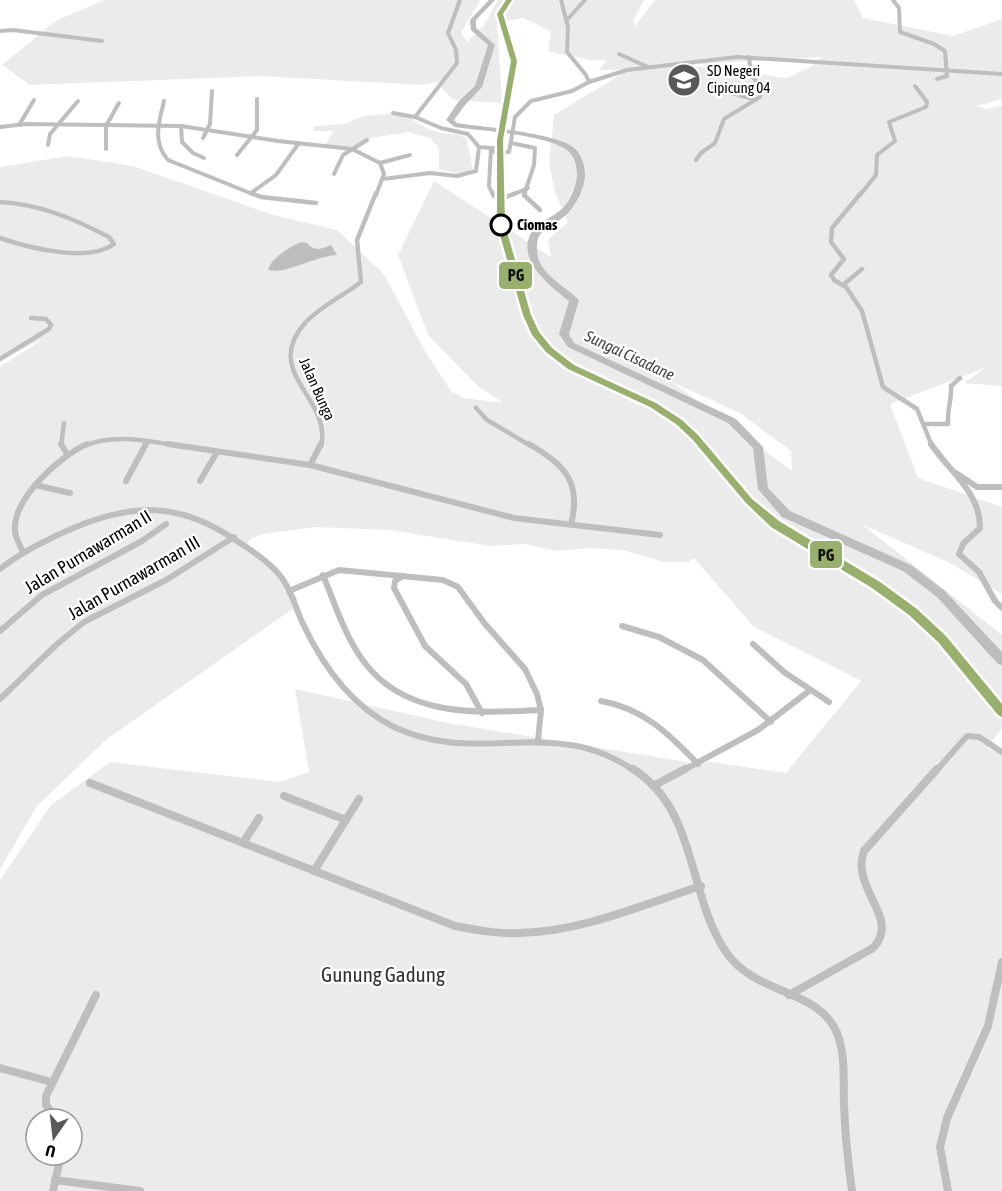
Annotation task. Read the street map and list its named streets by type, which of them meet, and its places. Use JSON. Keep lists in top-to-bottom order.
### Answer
{
  "streets": {
    "street": ["Jalan Bunga", "Jalan Purnawarman II", "Jalan Purnawarman III"]
  },
  "water": ["Sungai Cisadane"],
  "parks": ["Gunung Gadung"],
  "places": {
    "school or university": ["SD Negeri Cipicung 04"],
    "other": ["Ciomas"]
  },
  "lines": ["transit line PG"],
  "north": "bottom"
}
